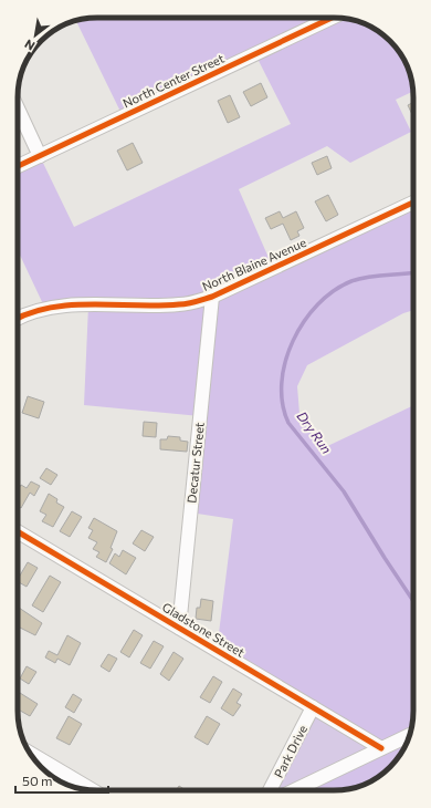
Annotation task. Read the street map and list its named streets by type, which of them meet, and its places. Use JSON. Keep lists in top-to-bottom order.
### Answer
{
  "streets": {
    "street": [
      "North Center Street",
      "North Blaine Avenue",
      "Decatur Street",
      "Gladstone Street",
      "Park Drive"
    ]
  },
  "crossings": [
    ["North Blaine Avenue", "Decatur Street"],
    ["Decatur Street", "Gladstone Street"],
    ["Gladstone Street", "Park Drive"]
  ],
  "water": ["Dry Run"],
  "scale_bar": "50 m",
  "north": "bottom left"
}
